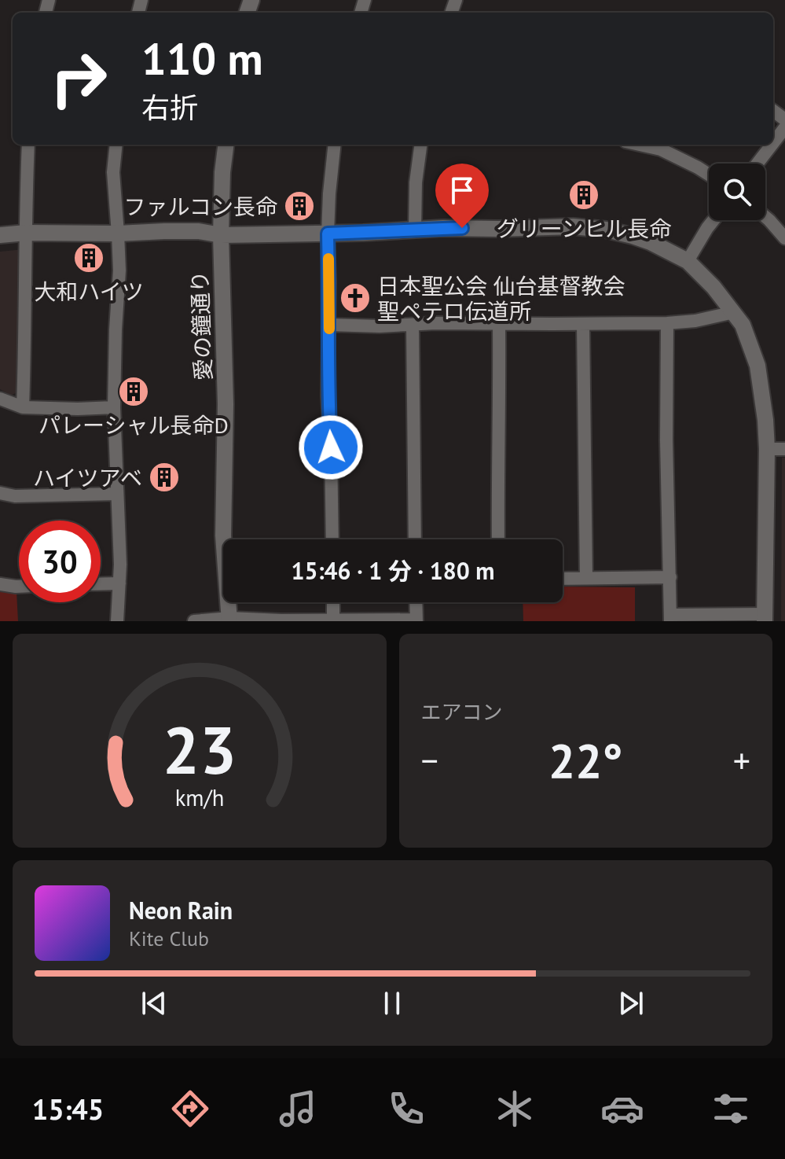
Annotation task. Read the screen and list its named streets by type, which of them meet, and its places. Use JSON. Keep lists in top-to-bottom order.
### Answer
{
  "streets": {
    "street": ["愛の鐘通り"]
  },
  "places": {
    "building": [
      "グリーンヒル長命",
      "ファルコン長命",
      "大和ハイツ",
      "パレーシャル長命D",
      "ハイツアベ"
    ],
    "church": ["日本聖公会 仙台基督教会 聖ペテロ伝道所"]
  },
  "page": {
    "turn": ["110 m", "右折"],
    "limit": "30",
    "trip": "15:46 · 1 分 · 180 m",
    "tile": "エアコン",
    "heat": ["−", "22°", "+"],
    "song": ["Neon Rain", "Kite Club"],
    "tabs": "15:45",
    "gauge": ["23", "km/h"]
  }
}
